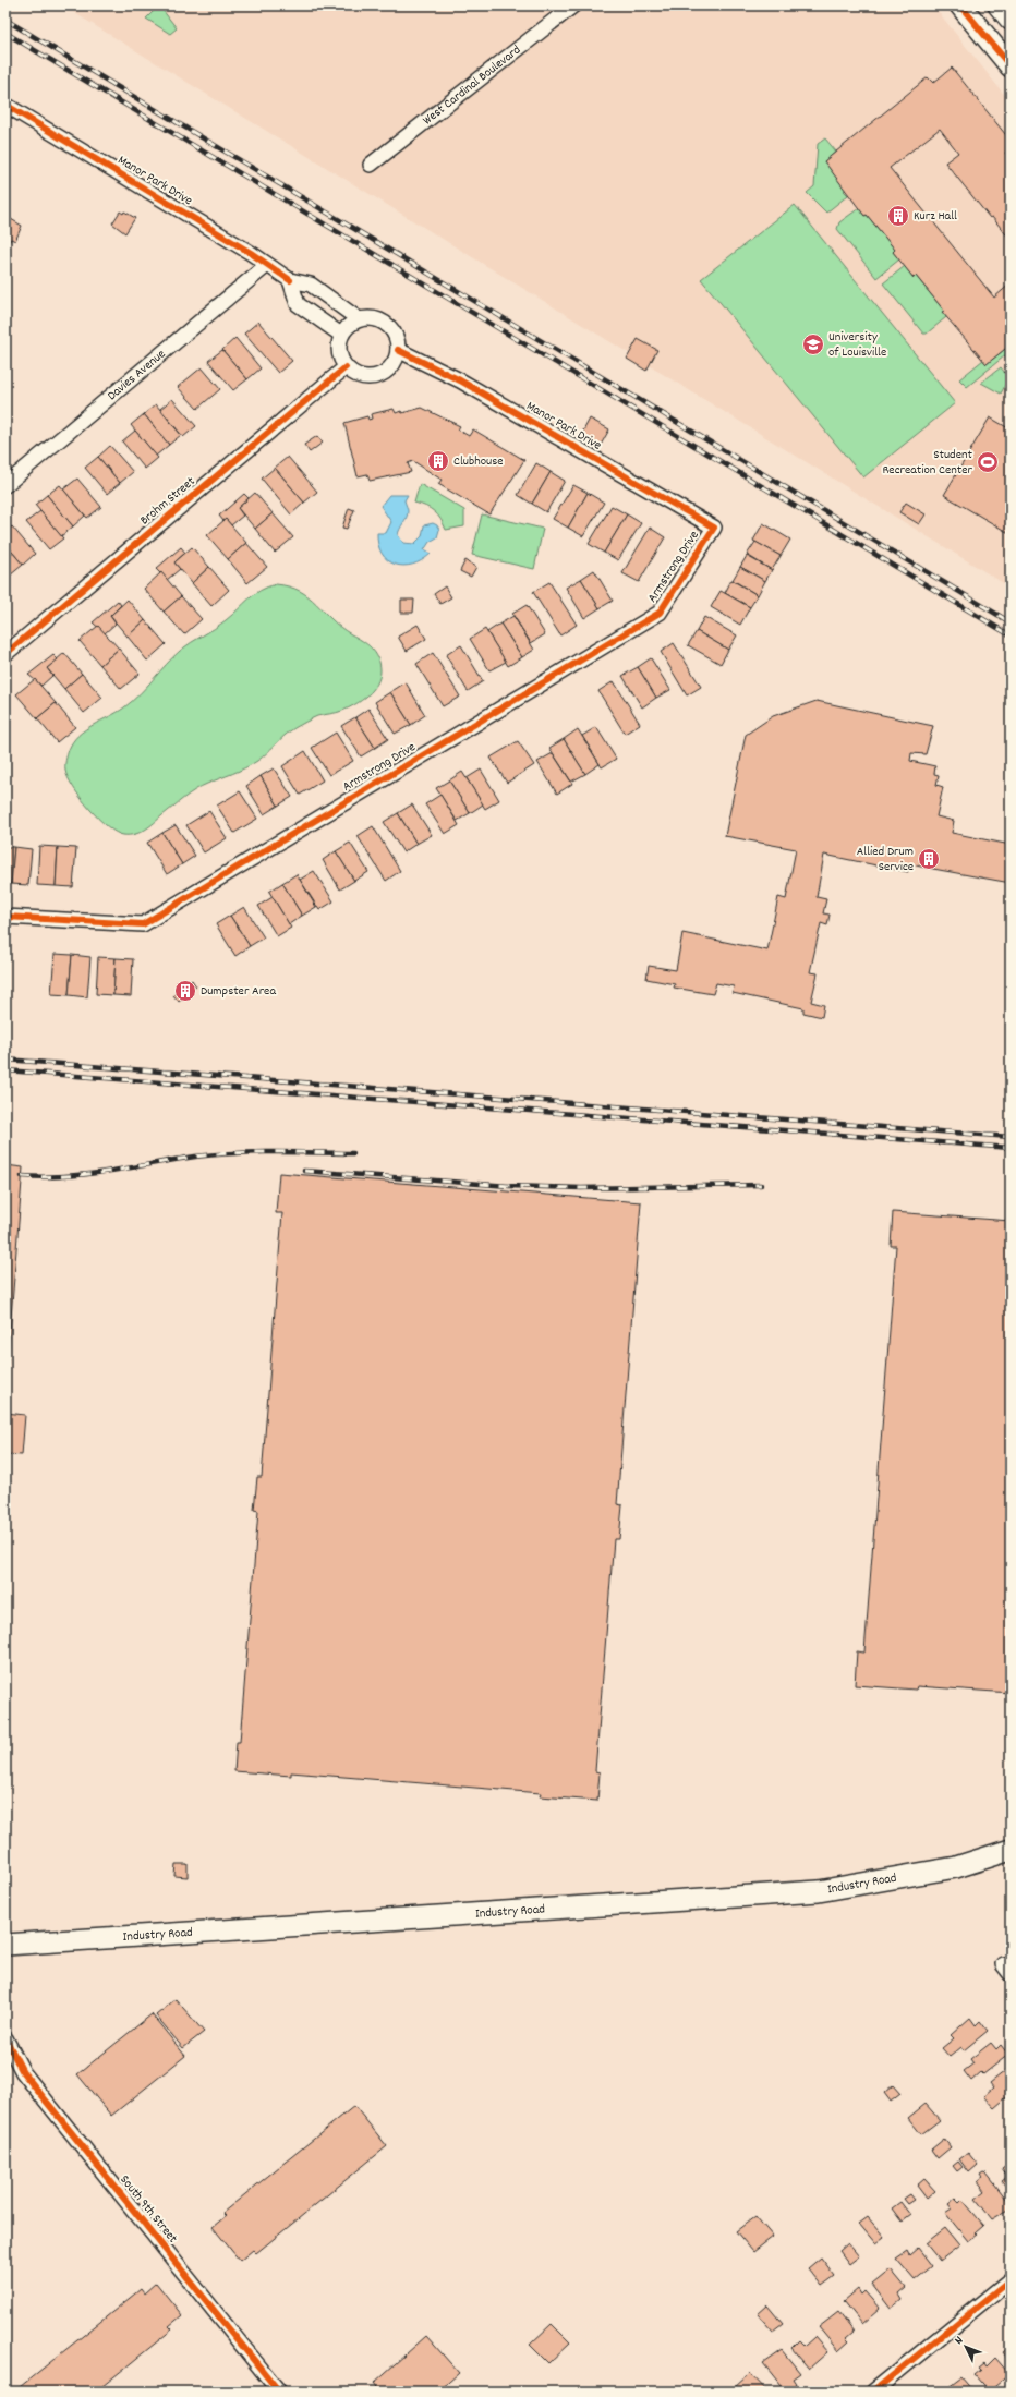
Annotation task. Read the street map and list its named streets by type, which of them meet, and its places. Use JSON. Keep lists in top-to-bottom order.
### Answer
{
  "streets": {
    "main road": ["Industry Road"],
    "street": [
      "West Cardinal Boulevard",
      "Manor Park Drive",
      "Davies Avenue",
      "Brohm Street",
      "Armstrong Drive",
      "South 9th Street"
    ]
  },
  "crossings": [
    ["Manor Park Drive", "Davies Avenue"],
    ["Manor Park Drive", "Brohm Street"],
    ["Manor Park Drive", "Armstrong Drive"]
  ],
  "places": {
    "building": [
      "Kurz Hall",
      "Clubhouse",
      "Allied Drum Service",
      "Dumpster Area"
    ],
    "school or university": ["University of Louisville"],
    "sports": ["Student Recreation Center"]
  },
  "north": "top left"
}
